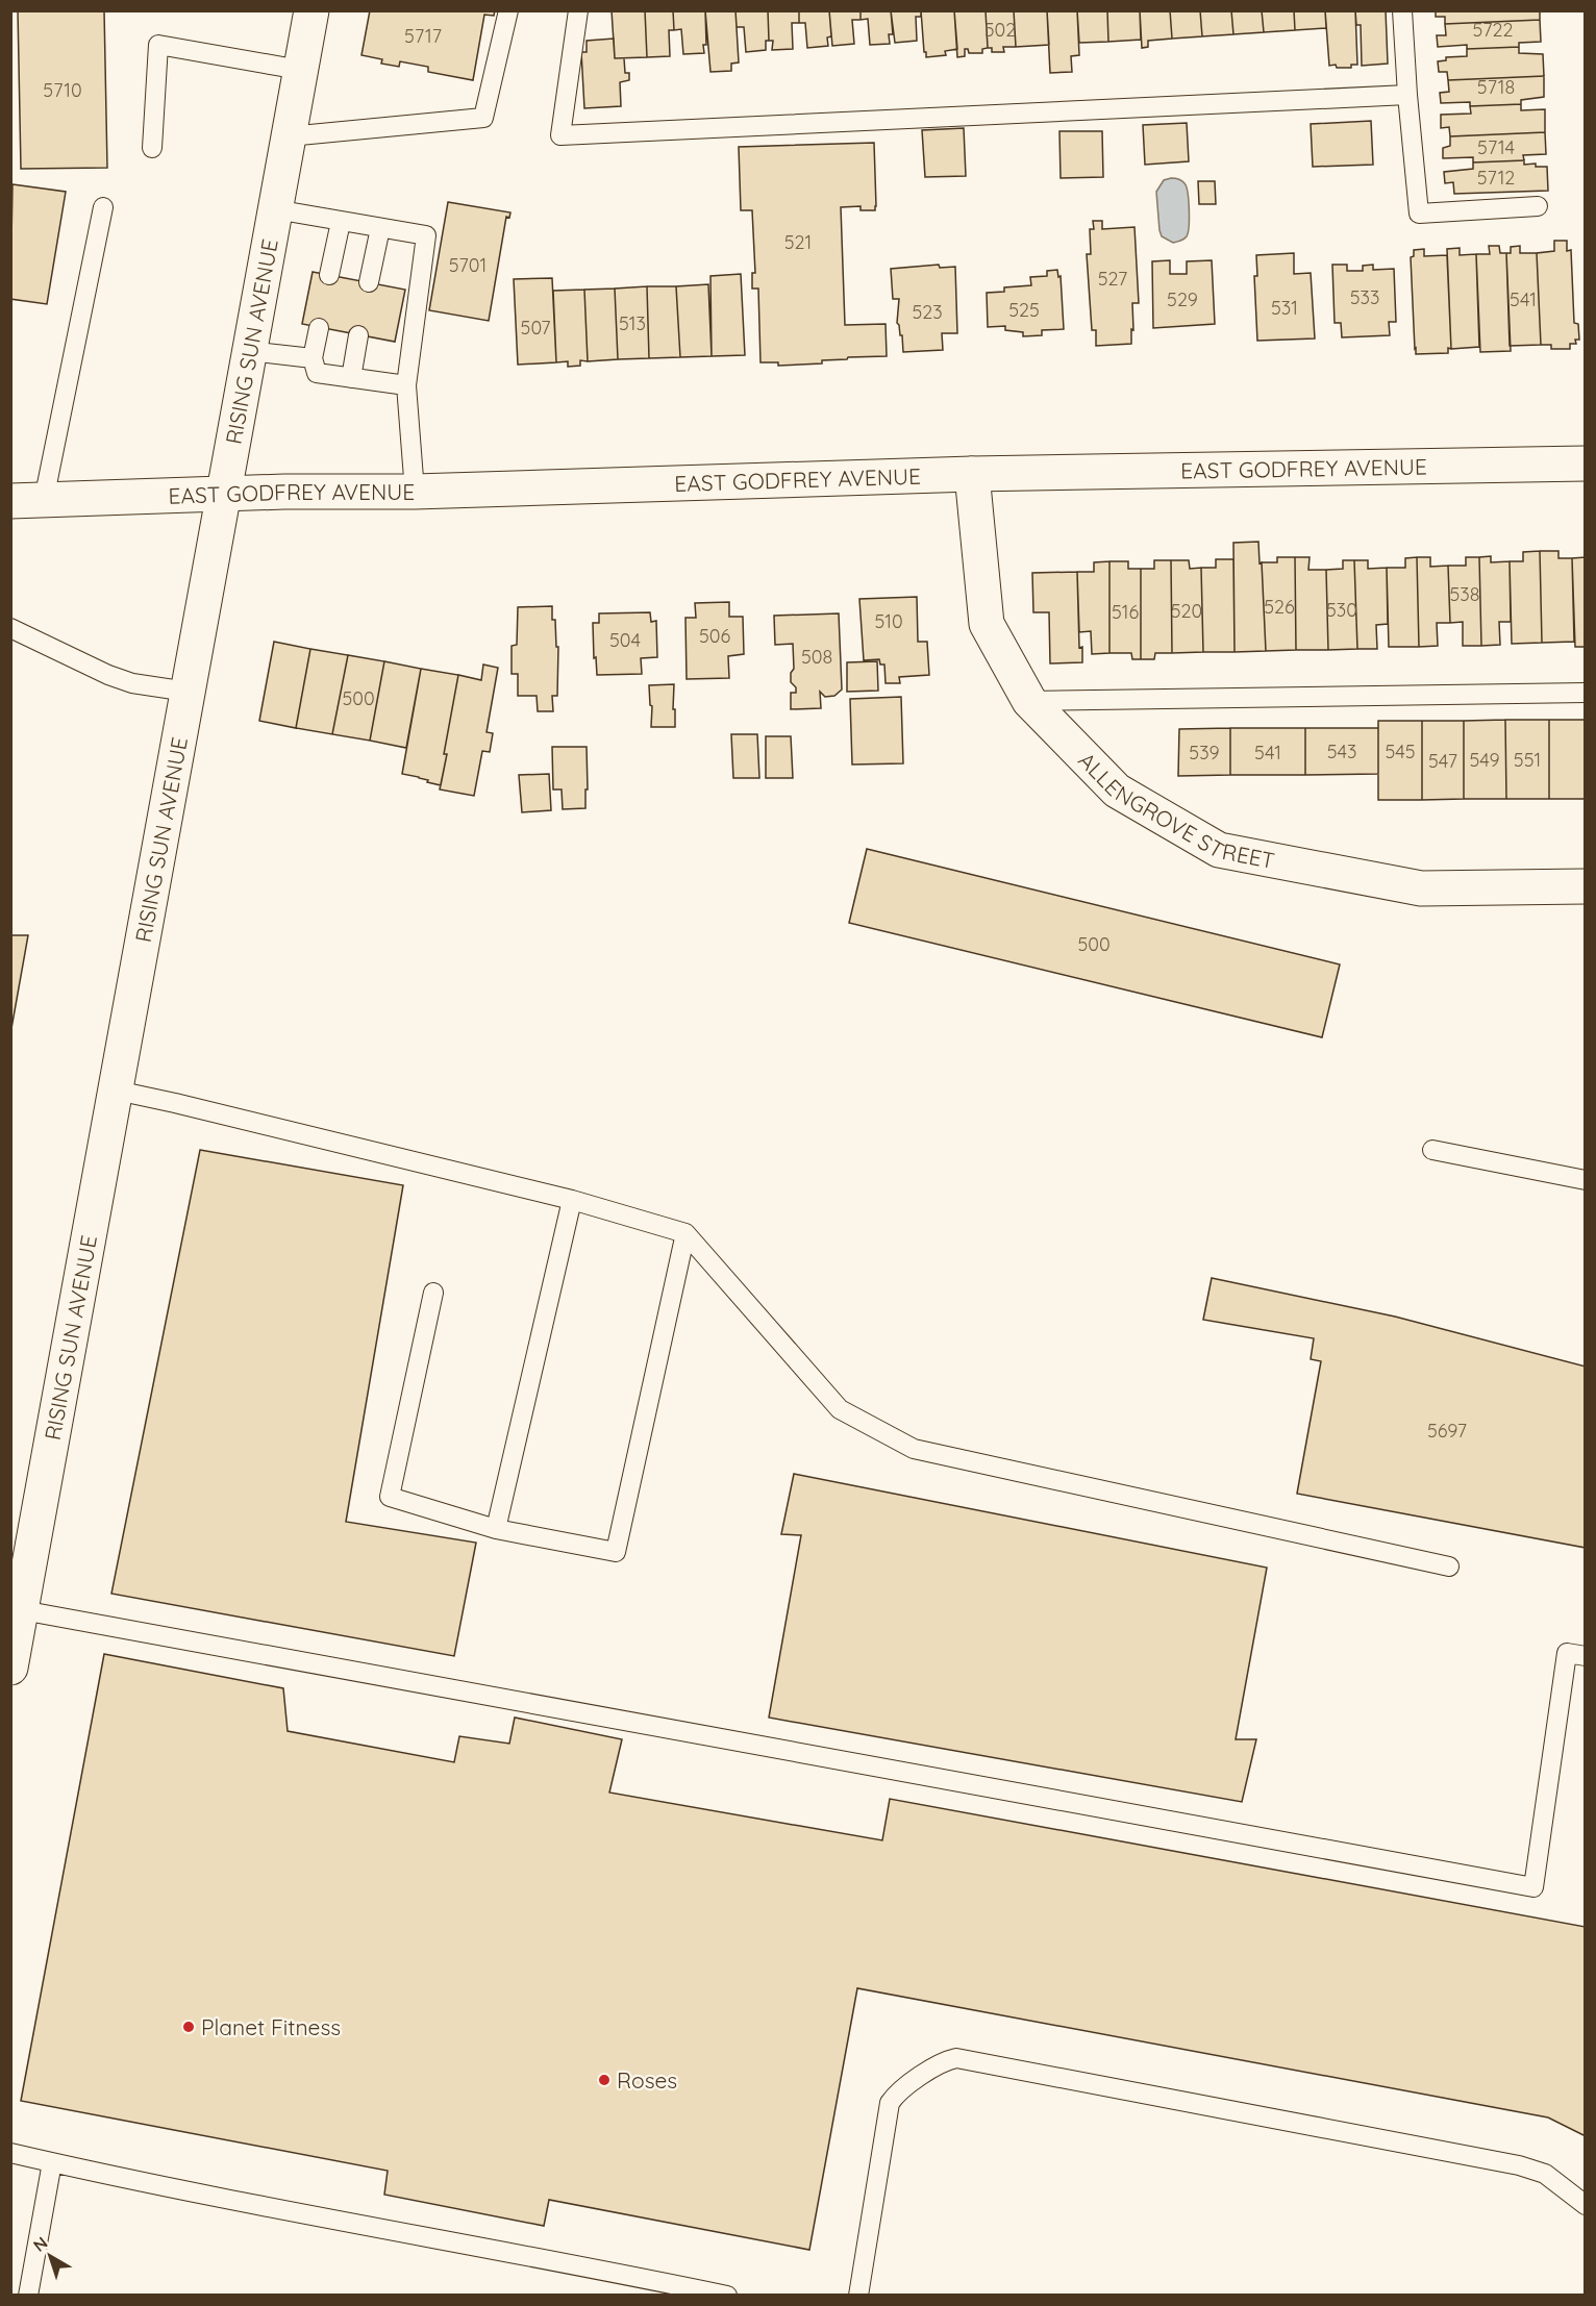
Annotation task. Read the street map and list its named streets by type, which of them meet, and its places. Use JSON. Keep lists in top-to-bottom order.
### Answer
{
  "streets": {
    "street": ["RISING SUN AVENUE", "EAST GODFREY AVENUE", "ALLENGROVE STREET"]
  },
  "crossings": [
    ["RISING SUN AVENUE", "EAST GODFREY AVENUE"],
    ["EAST GODFREY AVENUE", "ALLENGROVE STREET"]
  ],
  "places": ["Planet Fitness", "Roses"],
  "house_numbers": [
    "502",
    "5722",
    "5717",
    "5718",
    "5710",
    "5714",
    "5712",
    "521",
    "5701",
    "527",
    "533",
    "529",
    "541",
    "531",
    "525",
    "523",
    "513",
    "507",
    "538",
    "526",
    "530",
    "520",
    "516",
    "510",
    "506",
    "504",
    "508",
    "500",
    "543",
    "545",
    "539",
    "541",
    "549",
    "551",
    "547",
    "500",
    "5697"
  ],
  "north": "top left"
}
